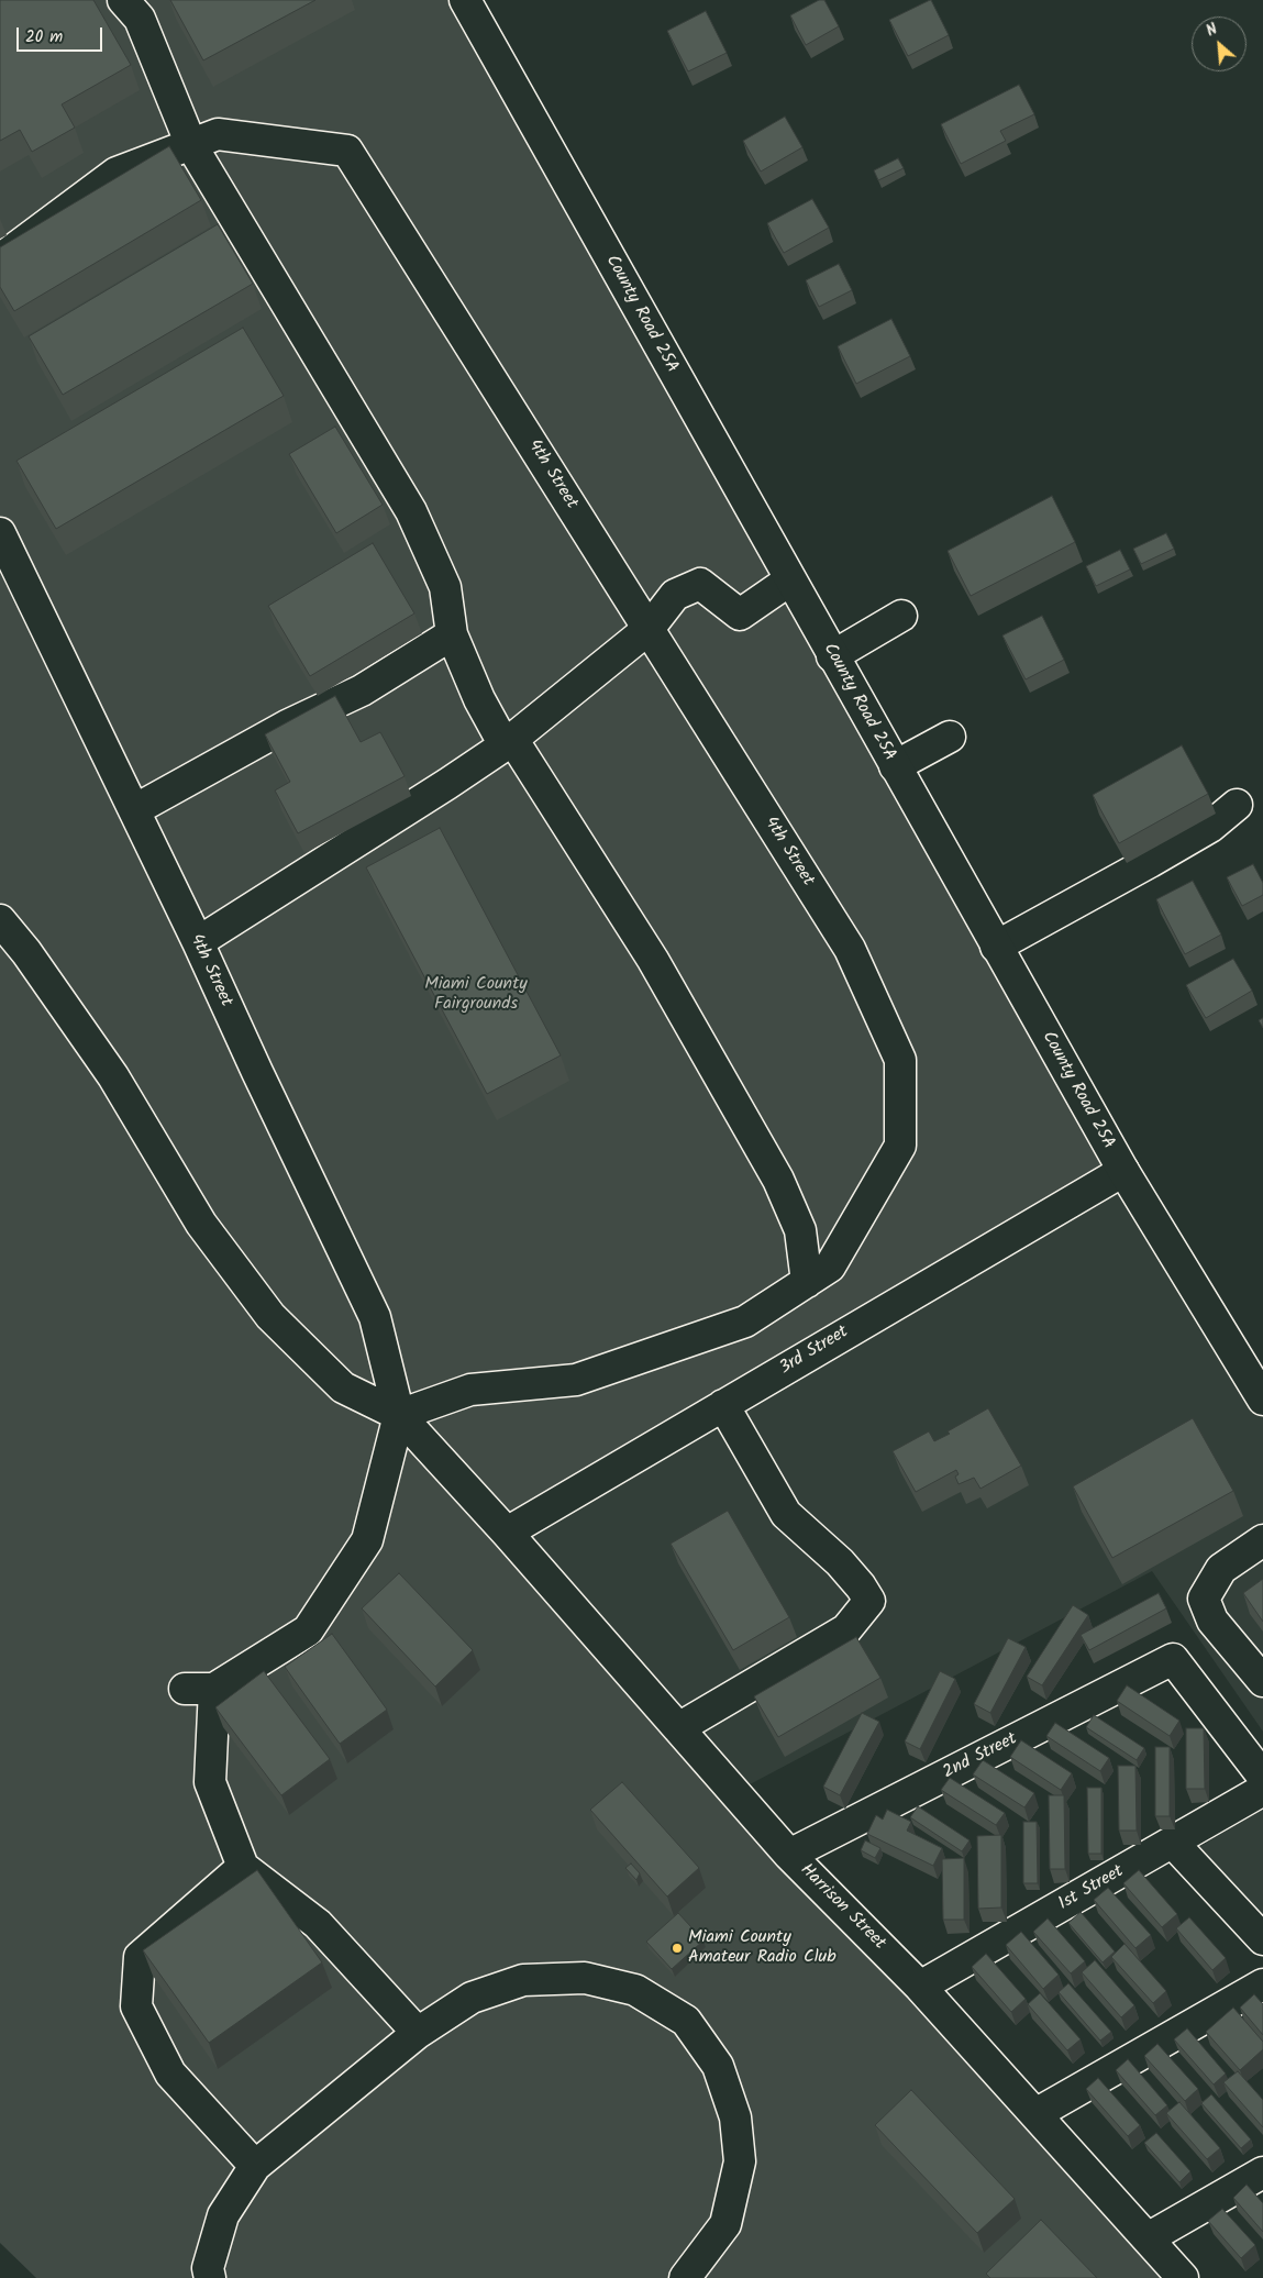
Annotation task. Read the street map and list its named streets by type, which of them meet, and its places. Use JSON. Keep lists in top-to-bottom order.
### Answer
{
  "streets": {
    "main road": [
      "County Road 25A",
      "4th Street",
      "3rd Street",
      "2nd Street",
      "1st Street",
      "Harrison Street"
    ]
  },
  "crossings": [
    ["County Road 25A", "3rd Street"],
    ["4th Street", "Harrison Street"],
    ["3rd Street", "Harrison Street"],
    ["2nd Street", "Harrison Street"],
    ["1st Street", "Harrison Street"]
  ],
  "parks": ["Miami County Fairgrounds"],
  "places": ["Miami County Amateur Radio Club"],
  "scale_bar": "20 m",
  "north": "top left"
}
